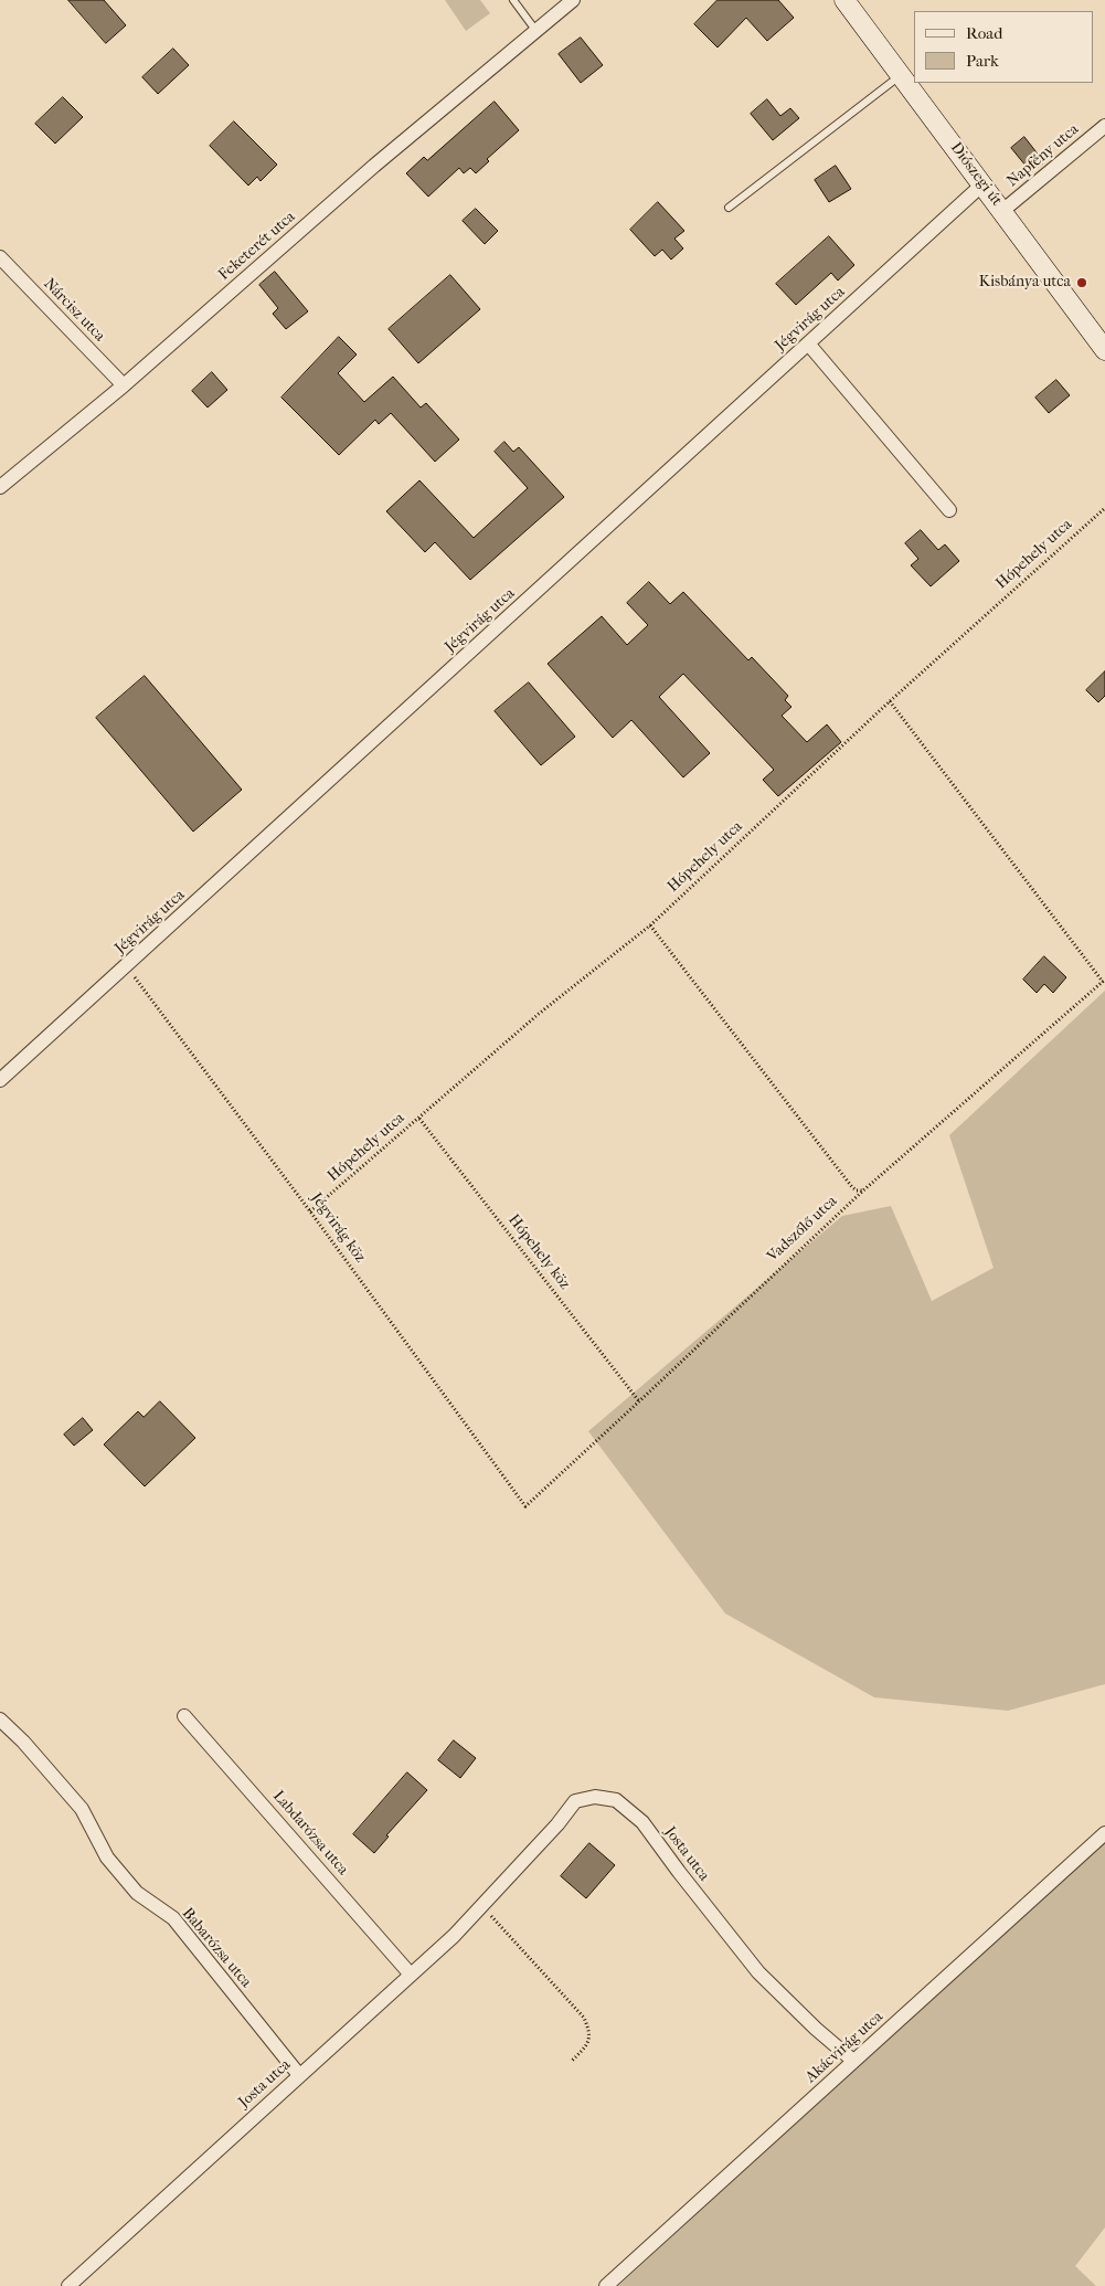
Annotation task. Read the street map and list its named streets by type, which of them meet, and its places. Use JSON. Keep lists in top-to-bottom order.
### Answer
{
  "streets": {
    "main road": ["Diószegi út"],
    "street": [
      "Napfény utca",
      "Feketerét utca",
      "Nárcisz utca",
      "Jégvirág utca",
      "Labdarózsa utca",
      "Josta utca",
      "Babarózsa utca",
      "Akácvirág utca"
    ],
    "path": [
      "Hópehely utca",
      "Jégvirág köz",
      "Vadszőlő utca",
      "Hópehely köz"
    ]
  },
  "crossings": [
    ["Napfény utca", "Diószegi út"],
    ["Diószegi út", "Jégvirág utca"],
    ["Feketerét utca", "Nárcisz utca"],
    ["Jégvirág utca", "Jégvirág köz"],
    ["Hópehely utca", "Jégvirág köz"],
    ["Hópehely utca", "Hópehely köz"],
    ["Jégvirág köz", "Vadszőlő utca"],
    ["Vadszőlő utca", "Hópehely köz"],
    ["Labdarózsa utca", "Josta utca"],
    ["Josta utca", "Babarózsa utca"],
    ["Josta utca", "Akácvirág utca"]
  ],
  "places": ["Kisbánya utca"],
  "legend": ["Road", "Park"]
}
